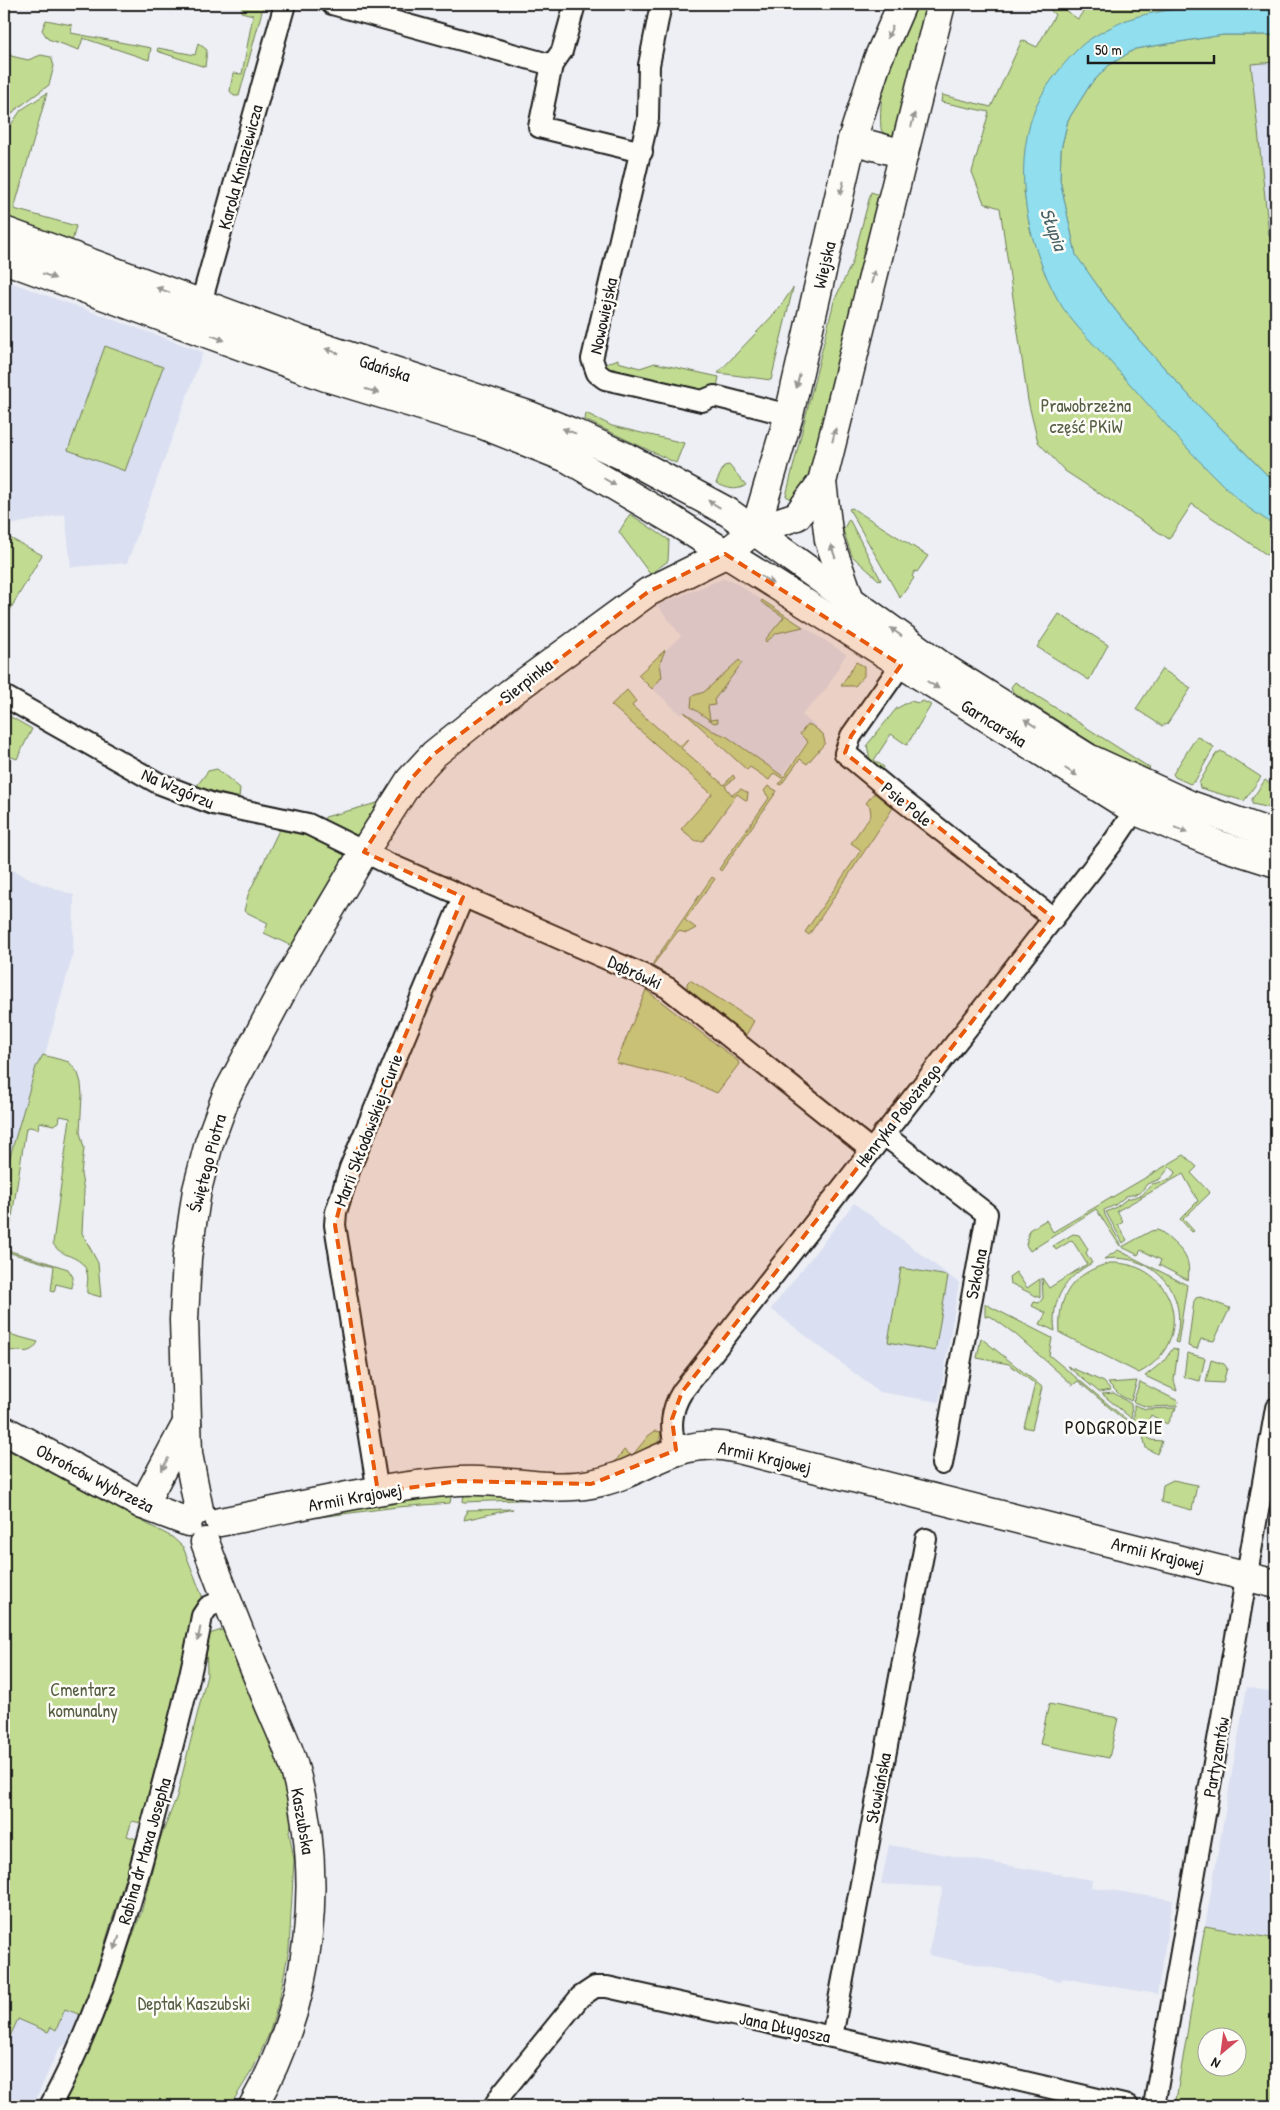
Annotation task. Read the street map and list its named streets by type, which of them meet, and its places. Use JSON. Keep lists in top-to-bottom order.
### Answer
{
  "streets": {
    "main road": [
      "Wiejska",
      "Gdańska",
      "Sierpinka",
      "Garncarska",
      "Świętego Piotra",
      "Armii Krajowej",
      "Obrońców Wybrzeża",
      "Kaszubska"
    ],
    "street": [
      "Karola Kniaziewicza",
      "Nowowiejska",
      "Na Wzgórzu",
      "Psie Pole",
      "Dąbrówki",
      "Henryka Pobożnego",
      "Marii Skłodowskiej-Curie",
      "Szkolna",
      "Partyzantów",
      "Słowiańska",
      "Rabina dr Maxa Josepha",
      "Jana Długosza"
    ]
  },
  "crossings": [
    ["Karola Kniaziewicza", "Gdańska"],
    ["Wiejska", "Nowowiejska"],
    ["Wiejska", "Gdańska"],
    ["Wiejska", "Garncarska"],
    ["Gdańska", "Sierpinka"],
    ["Gdańska", "Garncarska"],
    ["Sierpinka", "Garncarska"],
    ["Sierpinka", "Na Wzgórzu"],
    ["Sierpinka", "Dąbrówki"],
    ["Sierpinka", "Świętego Piotra"],
    ["Garncarska", "Psie Pole"],
    ["Garncarska", "Henryka Pobożnego"],
    ["Na Wzgórzu", "Dąbrówki"],
    ["Na Wzgórzu", "Świętego Piotra"],
    ["Psie Pole", "Henryka Pobożnego"],
    ["Dąbrówki", "Henryka Pobożnego"],
    ["Dąbrówki", "Marii Skłodowskiej-Curie"],
    ["Dąbrówki", "Świętego Piotra"],
    ["Henryka Pobożnego", "Szkolna"],
    ["Henryka Pobożnego", "Armii Krajowej"],
    ["Marii Skłodowskiej-Curie", "Armii Krajowej"],
    ["Świętego Piotra", "Armii Krajowej"],
    ["Świętego Piotra", "Obrońców Wybrzeża"],
    ["Świętego Piotra", "Kaszubska"],
    ["Armii Krajowej", "Obrońców Wybrzeża"],
    ["Armii Krajowej", "Partyzantów"],
    ["Armii Krajowej", "Kaszubska"],
    ["Obrońców Wybrzeża", "Kaszubska"],
    ["Słowiańska", "Jana Długosza"],
    ["Kaszubska", "Rabina dr Maxa Josepha"]
  ],
  "one_way": ["Rabina dr Maxa Josepha"],
  "districts": ["PODGRODZIE"],
  "water": ["Słupia"],
  "parks": ["Prawobrzeżna część PKiW", "Cmentarz komunalny", "Deptak Kaszubski"],
  "scale_bar": "50 m",
  "north": "bottom left"
}
